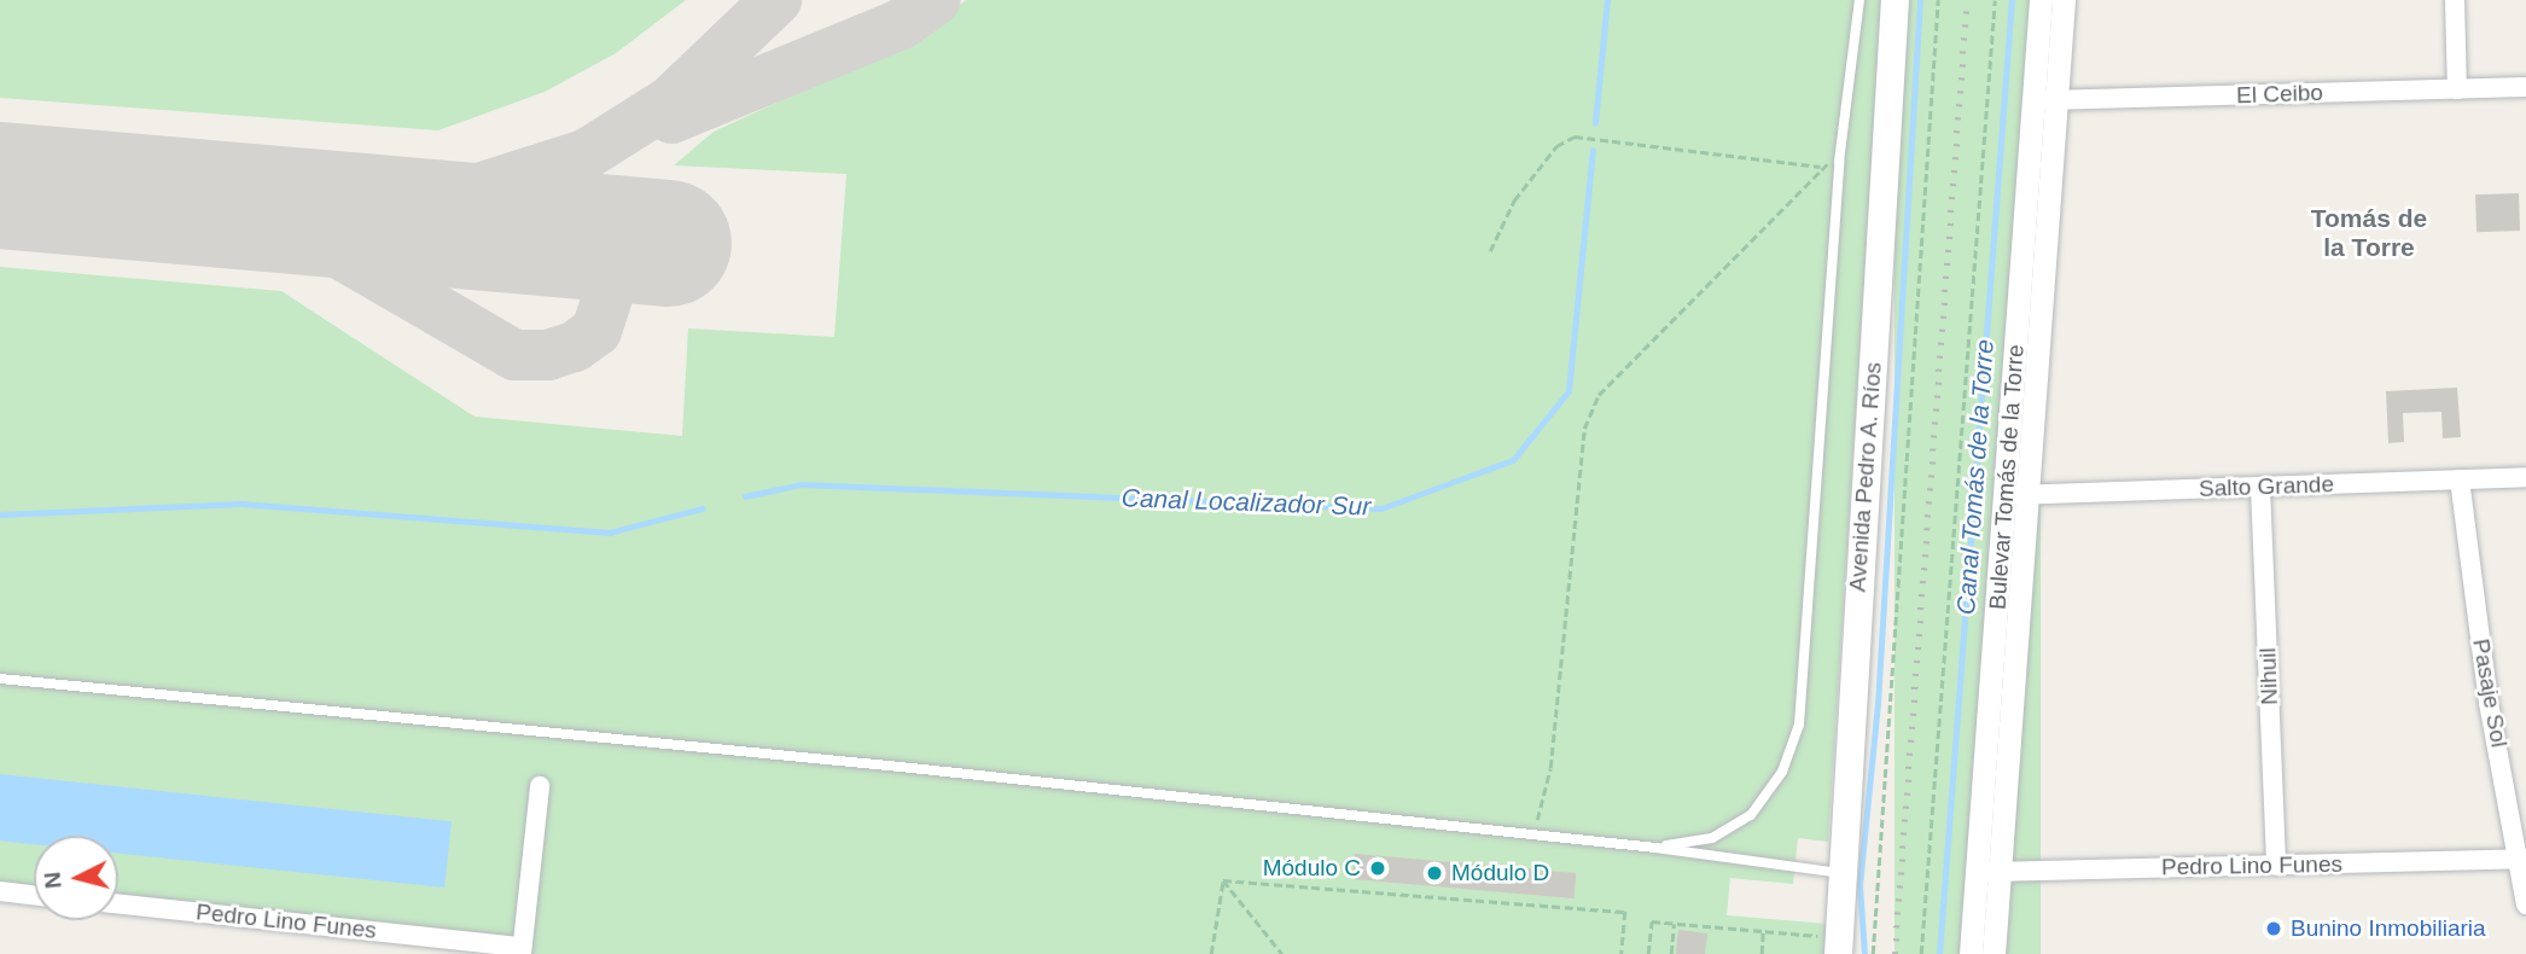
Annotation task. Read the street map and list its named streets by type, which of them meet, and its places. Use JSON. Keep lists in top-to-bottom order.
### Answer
{
  "streets": {
    "main road": ["Avenida Pedro A. Ríos"],
    "street": [
      "El Ceibo",
      "Bulevar Tomás de la Torre",
      "Salto Grande",
      "Nihuil",
      "Pasaje Sol",
      "Pedro Lino Funes"
    ]
  },
  "crossings": [
    ["El Ceibo", "Bulevar Tomás de la Torre"],
    ["Bulevar Tomás de la Torre", "Salto Grande"],
    ["Bulevar Tomás de la Torre", "Pedro Lino Funes"],
    ["Salto Grande", "Nihuil"],
    ["Salto Grande", "Pasaje Sol"],
    ["Nihuil", "Pedro Lino Funes"],
    ["Pasaje Sol", "Pedro Lino Funes"]
  ],
  "districts": ["Tomás de la Torre"],
  "water": ["Canal Tomás de la Torre", "Canal Localizador Sur"],
  "places": ["Módulo C", "Módulo D", "Bunino Inmobiliaria"],
  "north": "left"
}
